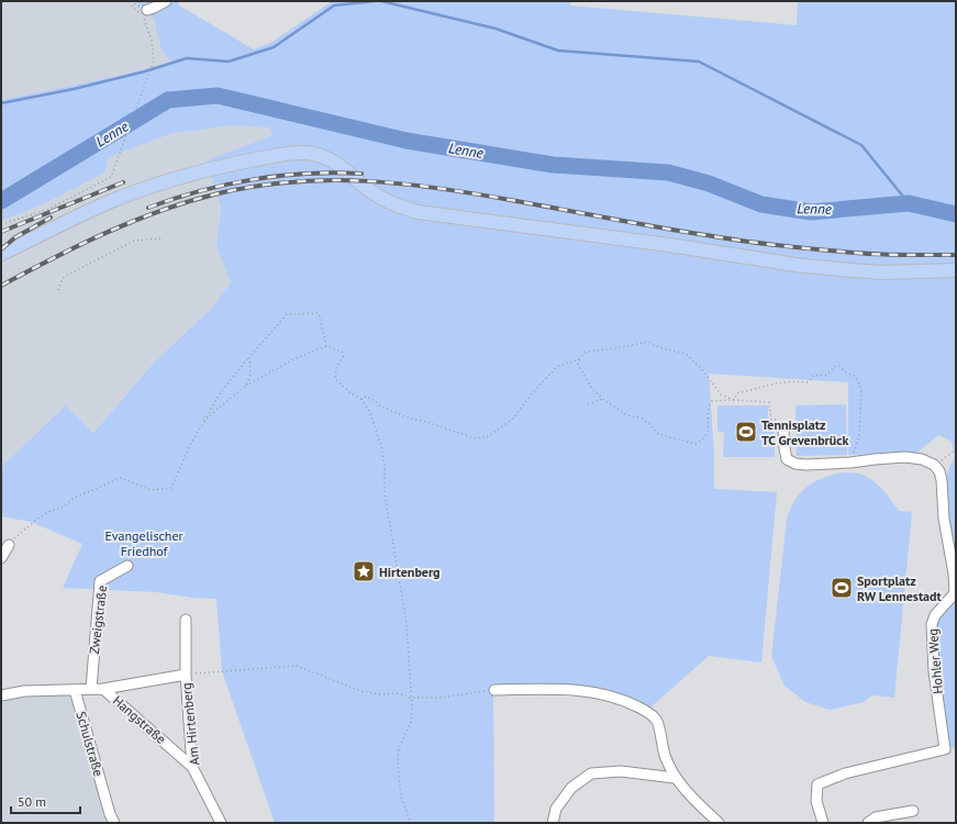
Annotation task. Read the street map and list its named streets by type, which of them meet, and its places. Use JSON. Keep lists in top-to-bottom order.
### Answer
{
  "streets": {
    "street": [
      "Zweigstraße",
      "Hohler Weg",
      "Hangstraße",
      "Am Hirtenberg",
      "Schulstraße"
    ]
  },
  "crossings": [
    ["Zweigstraße", "Hangstraße"],
    ["Hangstraße", "Am Hirtenberg"],
    ["Hangstraße", "Schulstraße"]
  ],
  "water": ["Lenne"],
  "parks": ["Evangelischer Friedhof"],
  "places": {
    "sports": ["Tennisplatz TC Grevenbrück", "Sportplatz RW Lennestadt"],
    "place": ["Hirtenberg"]
  },
  "scale_bar": "50 m"
}
